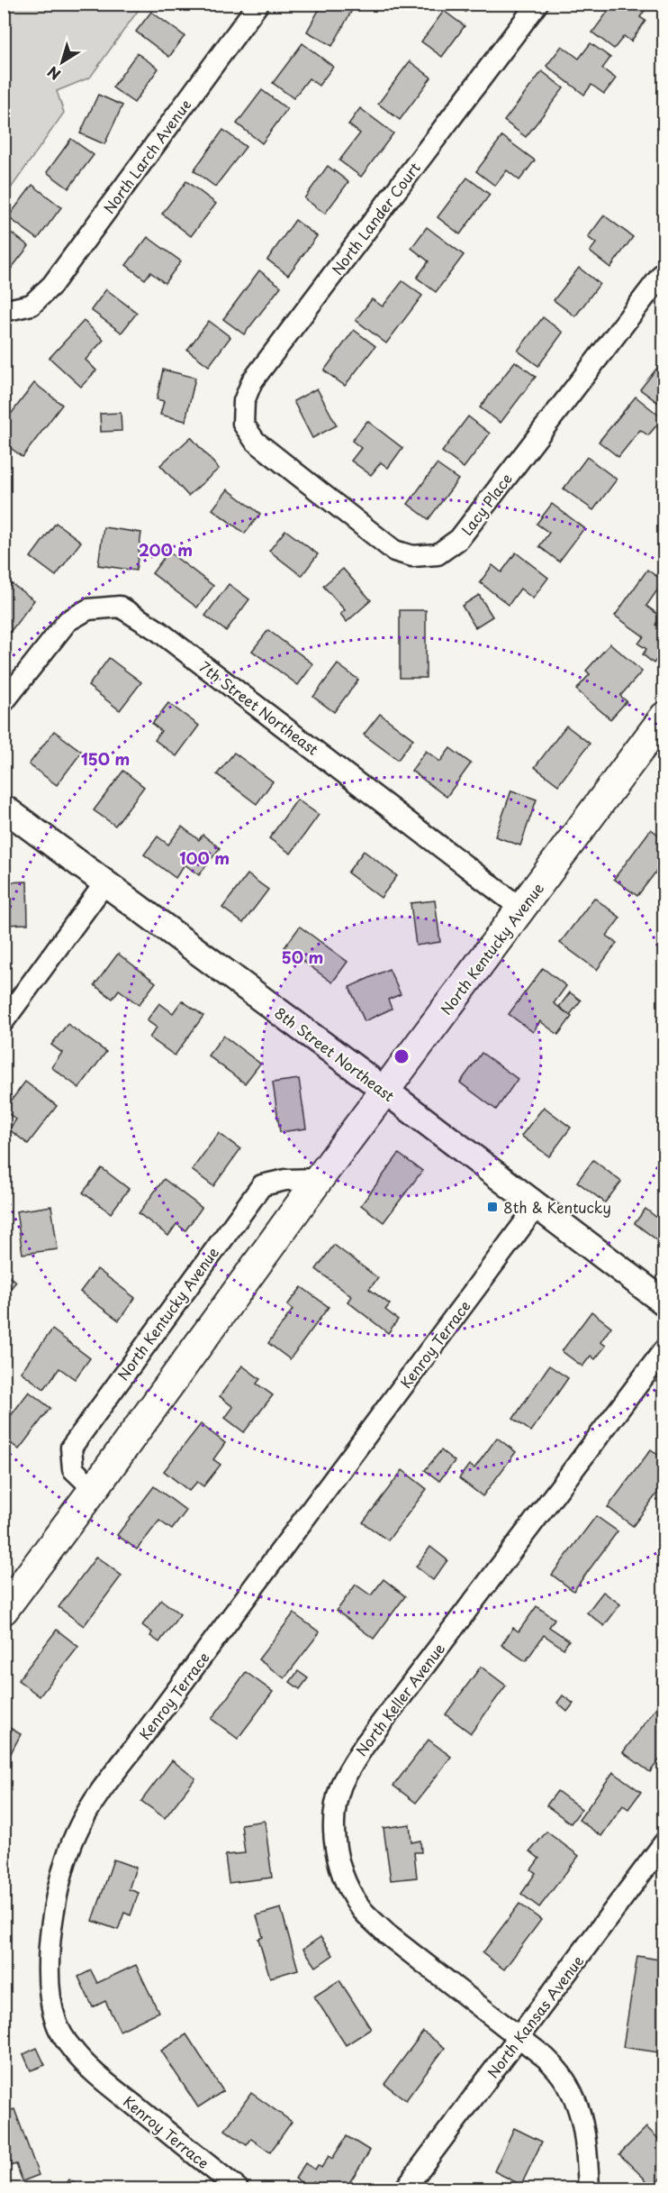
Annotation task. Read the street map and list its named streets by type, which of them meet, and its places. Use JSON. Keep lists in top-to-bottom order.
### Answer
{
  "streets": {
    "main road": ["North Kentucky Avenue"],
    "street": [
      "North Larch Avenue",
      "North Lander Court",
      "Lacy Place",
      "7th Street Northeast",
      "8th Street Northeast",
      "Kenroy Terrace",
      "North Keller Avenue",
      "North Kansas Avenue"
    ]
  },
  "crossings": [
    ["North Lander Court", "Lacy Place"],
    ["7th Street Northeast", "North Kentucky Avenue"],
    ["North Kentucky Avenue", "8th Street Northeast"],
    ["8th Street Northeast", "Kenroy Terrace"],
    ["North Keller Avenue", "North Kansas Avenue"]
  ],
  "places": {
    "transit": ["8th & Kentucky"]
  },
  "north": "bottom left",
  "rings": [
    "200 m",
    "150 m",
    "100 m",
    "50 m"
  ]
}
